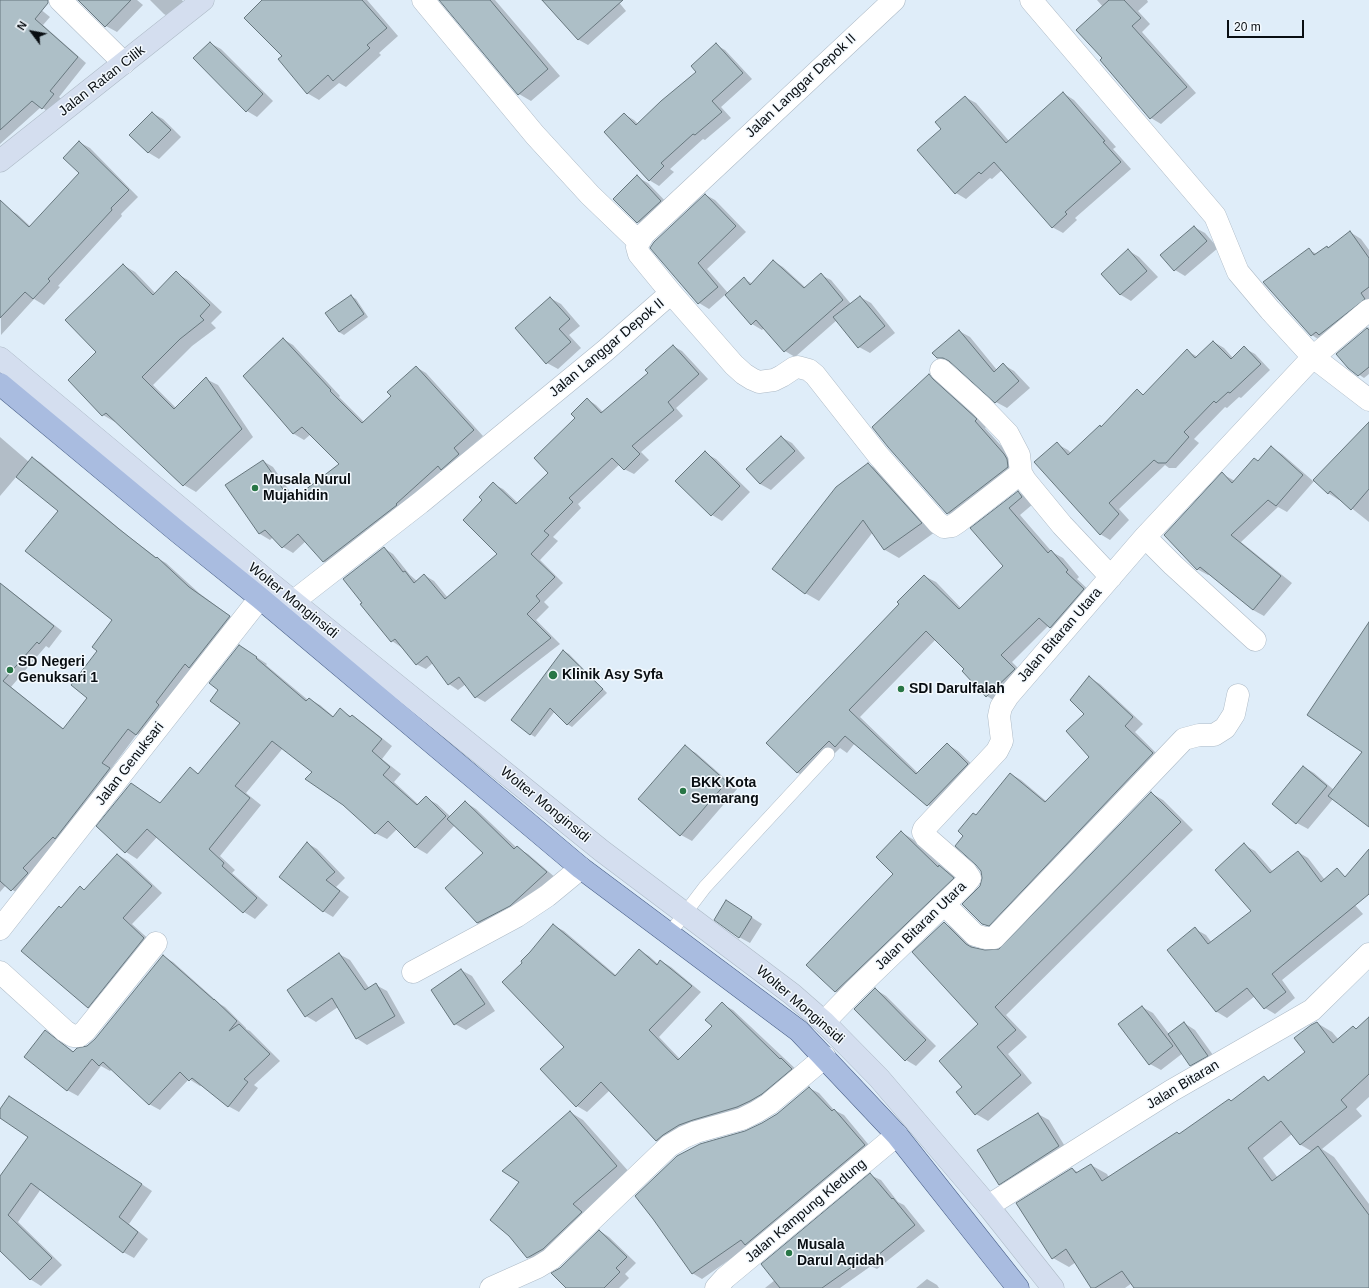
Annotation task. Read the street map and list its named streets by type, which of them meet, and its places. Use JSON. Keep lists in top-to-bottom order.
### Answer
{
  "streets": {
    "main road": ["Jalan Ratan Cilik", "Wolter Monginsidi"],
    "street": [
      "Jalan Langgar Depok II",
      "Jalan Bitaran Utara",
      "Jalan Genuksari",
      "Jalan Bitaran",
      "Jalan Kampung Kledung"
    ]
  },
  "crossings": [
    ["Jalan Langgar Depok II", "Wolter Monginsidi"],
    ["Wolter Monginsidi", "Jalan Bitaran Utara"],
    ["Wolter Monginsidi", "Jalan Genuksari"],
    ["Wolter Monginsidi", "Jalan Bitaran"],
    ["Wolter Monginsidi", "Jalan Kampung Kledung"]
  ],
  "places": [
    "Musala Nurul Mujahidin",
    "SD Negeri Genuksari 1",
    "Klinik Asy Syfa",
    "SDI Darulfalah",
    "BKK Kota Semarang",
    "Musala Darul Aqidah"
  ],
  "scale_bar": "20 m",
  "north": "top left"
}
